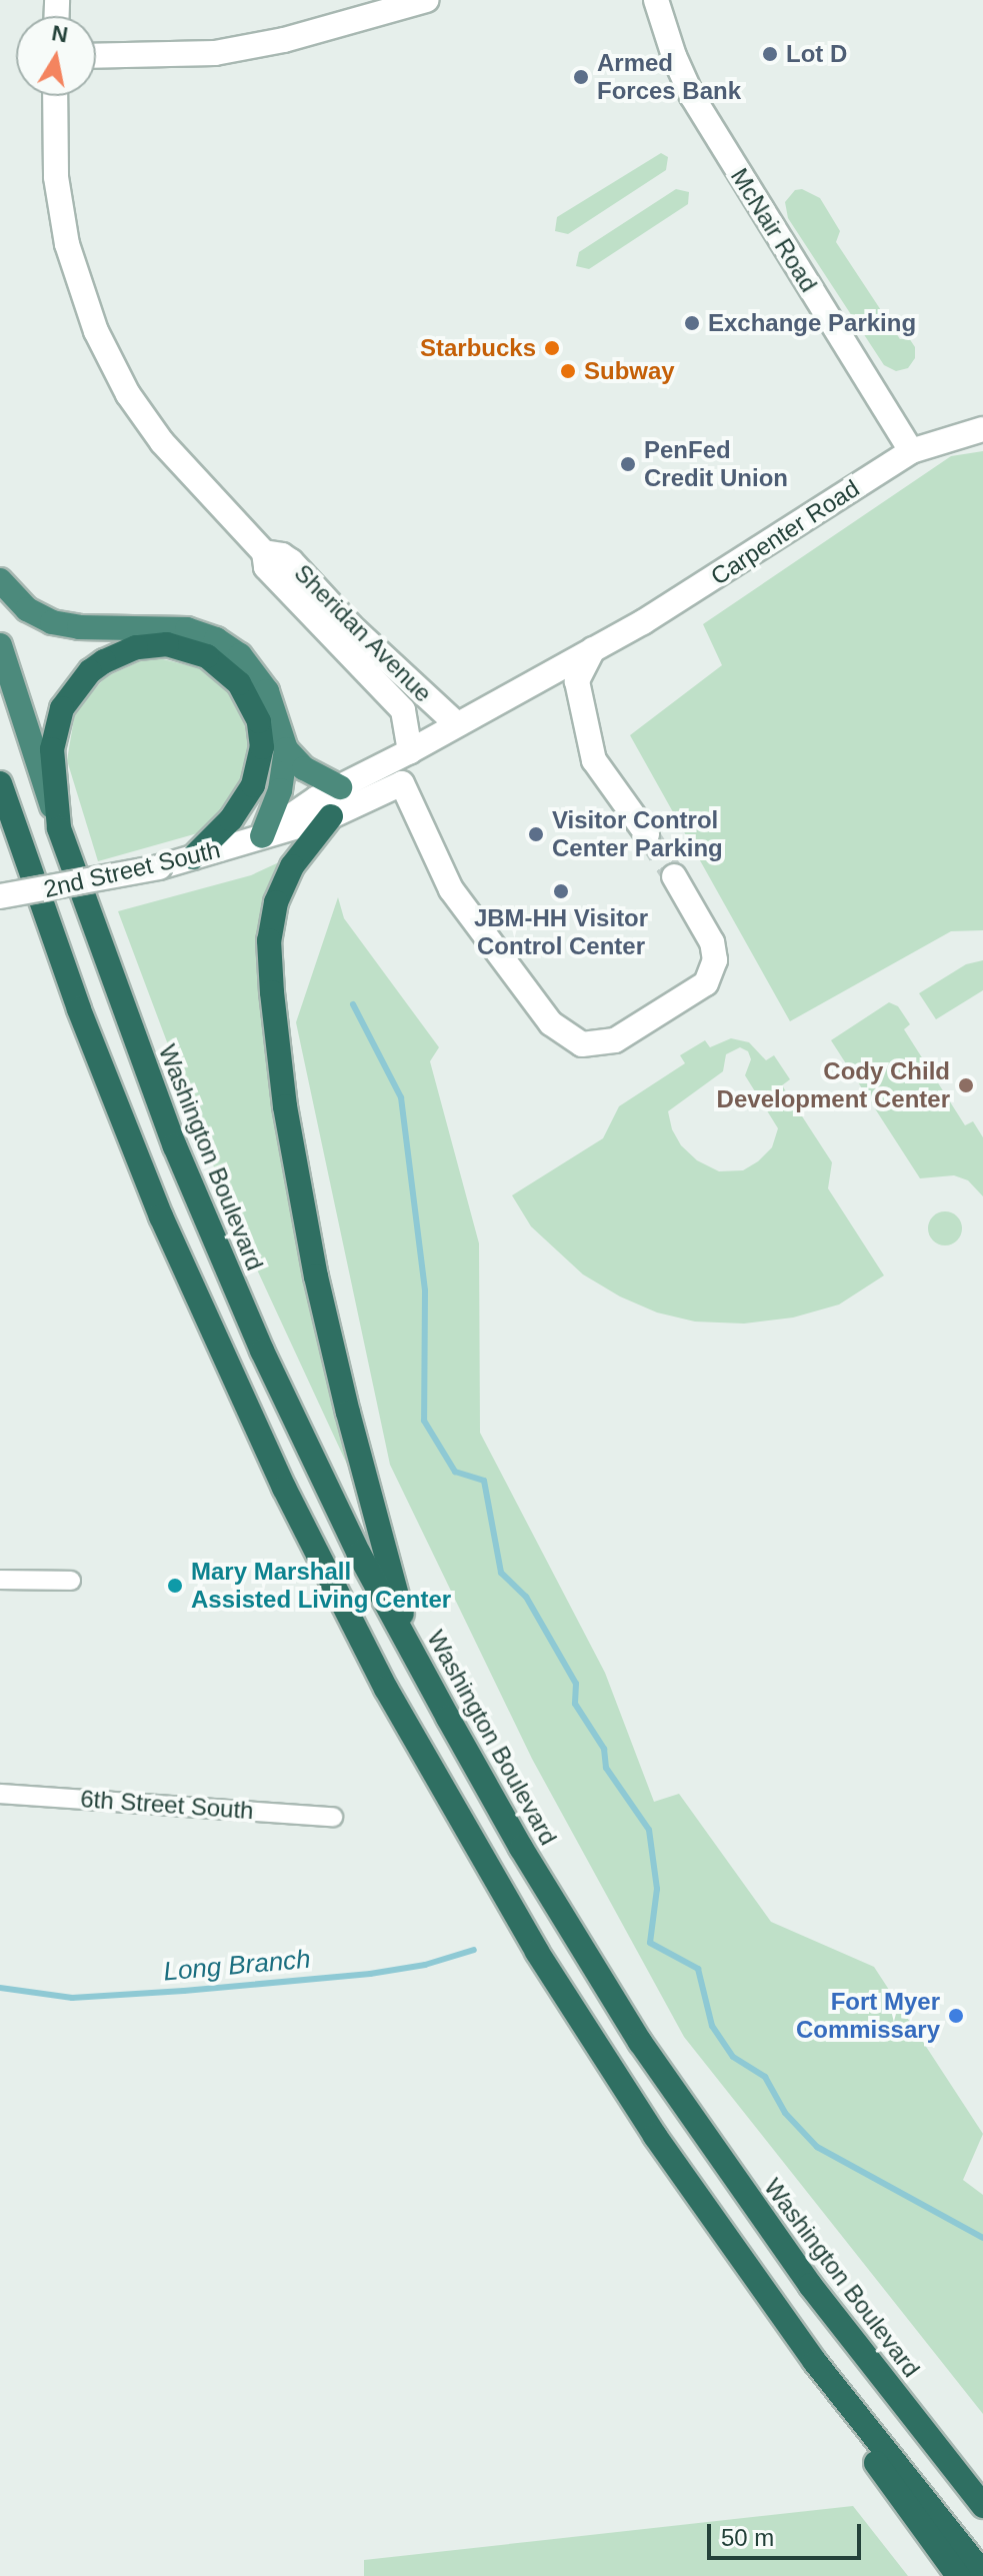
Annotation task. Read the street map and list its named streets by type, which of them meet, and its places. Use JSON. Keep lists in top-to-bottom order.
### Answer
{
  "streets": {
    "highway": ["Washington Boulevard"],
    "street": [
      "McNair Road",
      "Carpenter Road",
      "Sheridan Avenue",
      "2nd Street South",
      "6th Street South"
    ]
  },
  "crossings": [
    ["McNair Road", "Carpenter Road"],
    ["Carpenter Road", "Sheridan Avenue"],
    ["Carpenter Road", "2nd Street South"]
  ],
  "water": ["Long Branch"],
  "places": [
    "Lot D",
    "Armed Forces Bank",
    "Exchange Parking",
    "Starbucks",
    "Subway",
    "PenFed Credit Union",
    "Visitor Control Center Parking",
    "JBM-HH Visitor Control Center",
    "Cody Child Development Center",
    "Mary Marshall Assisted Living Center",
    "Fort Myer Commissary"
  ],
  "scale_bar": "50 m",
  "north": "top"
}
